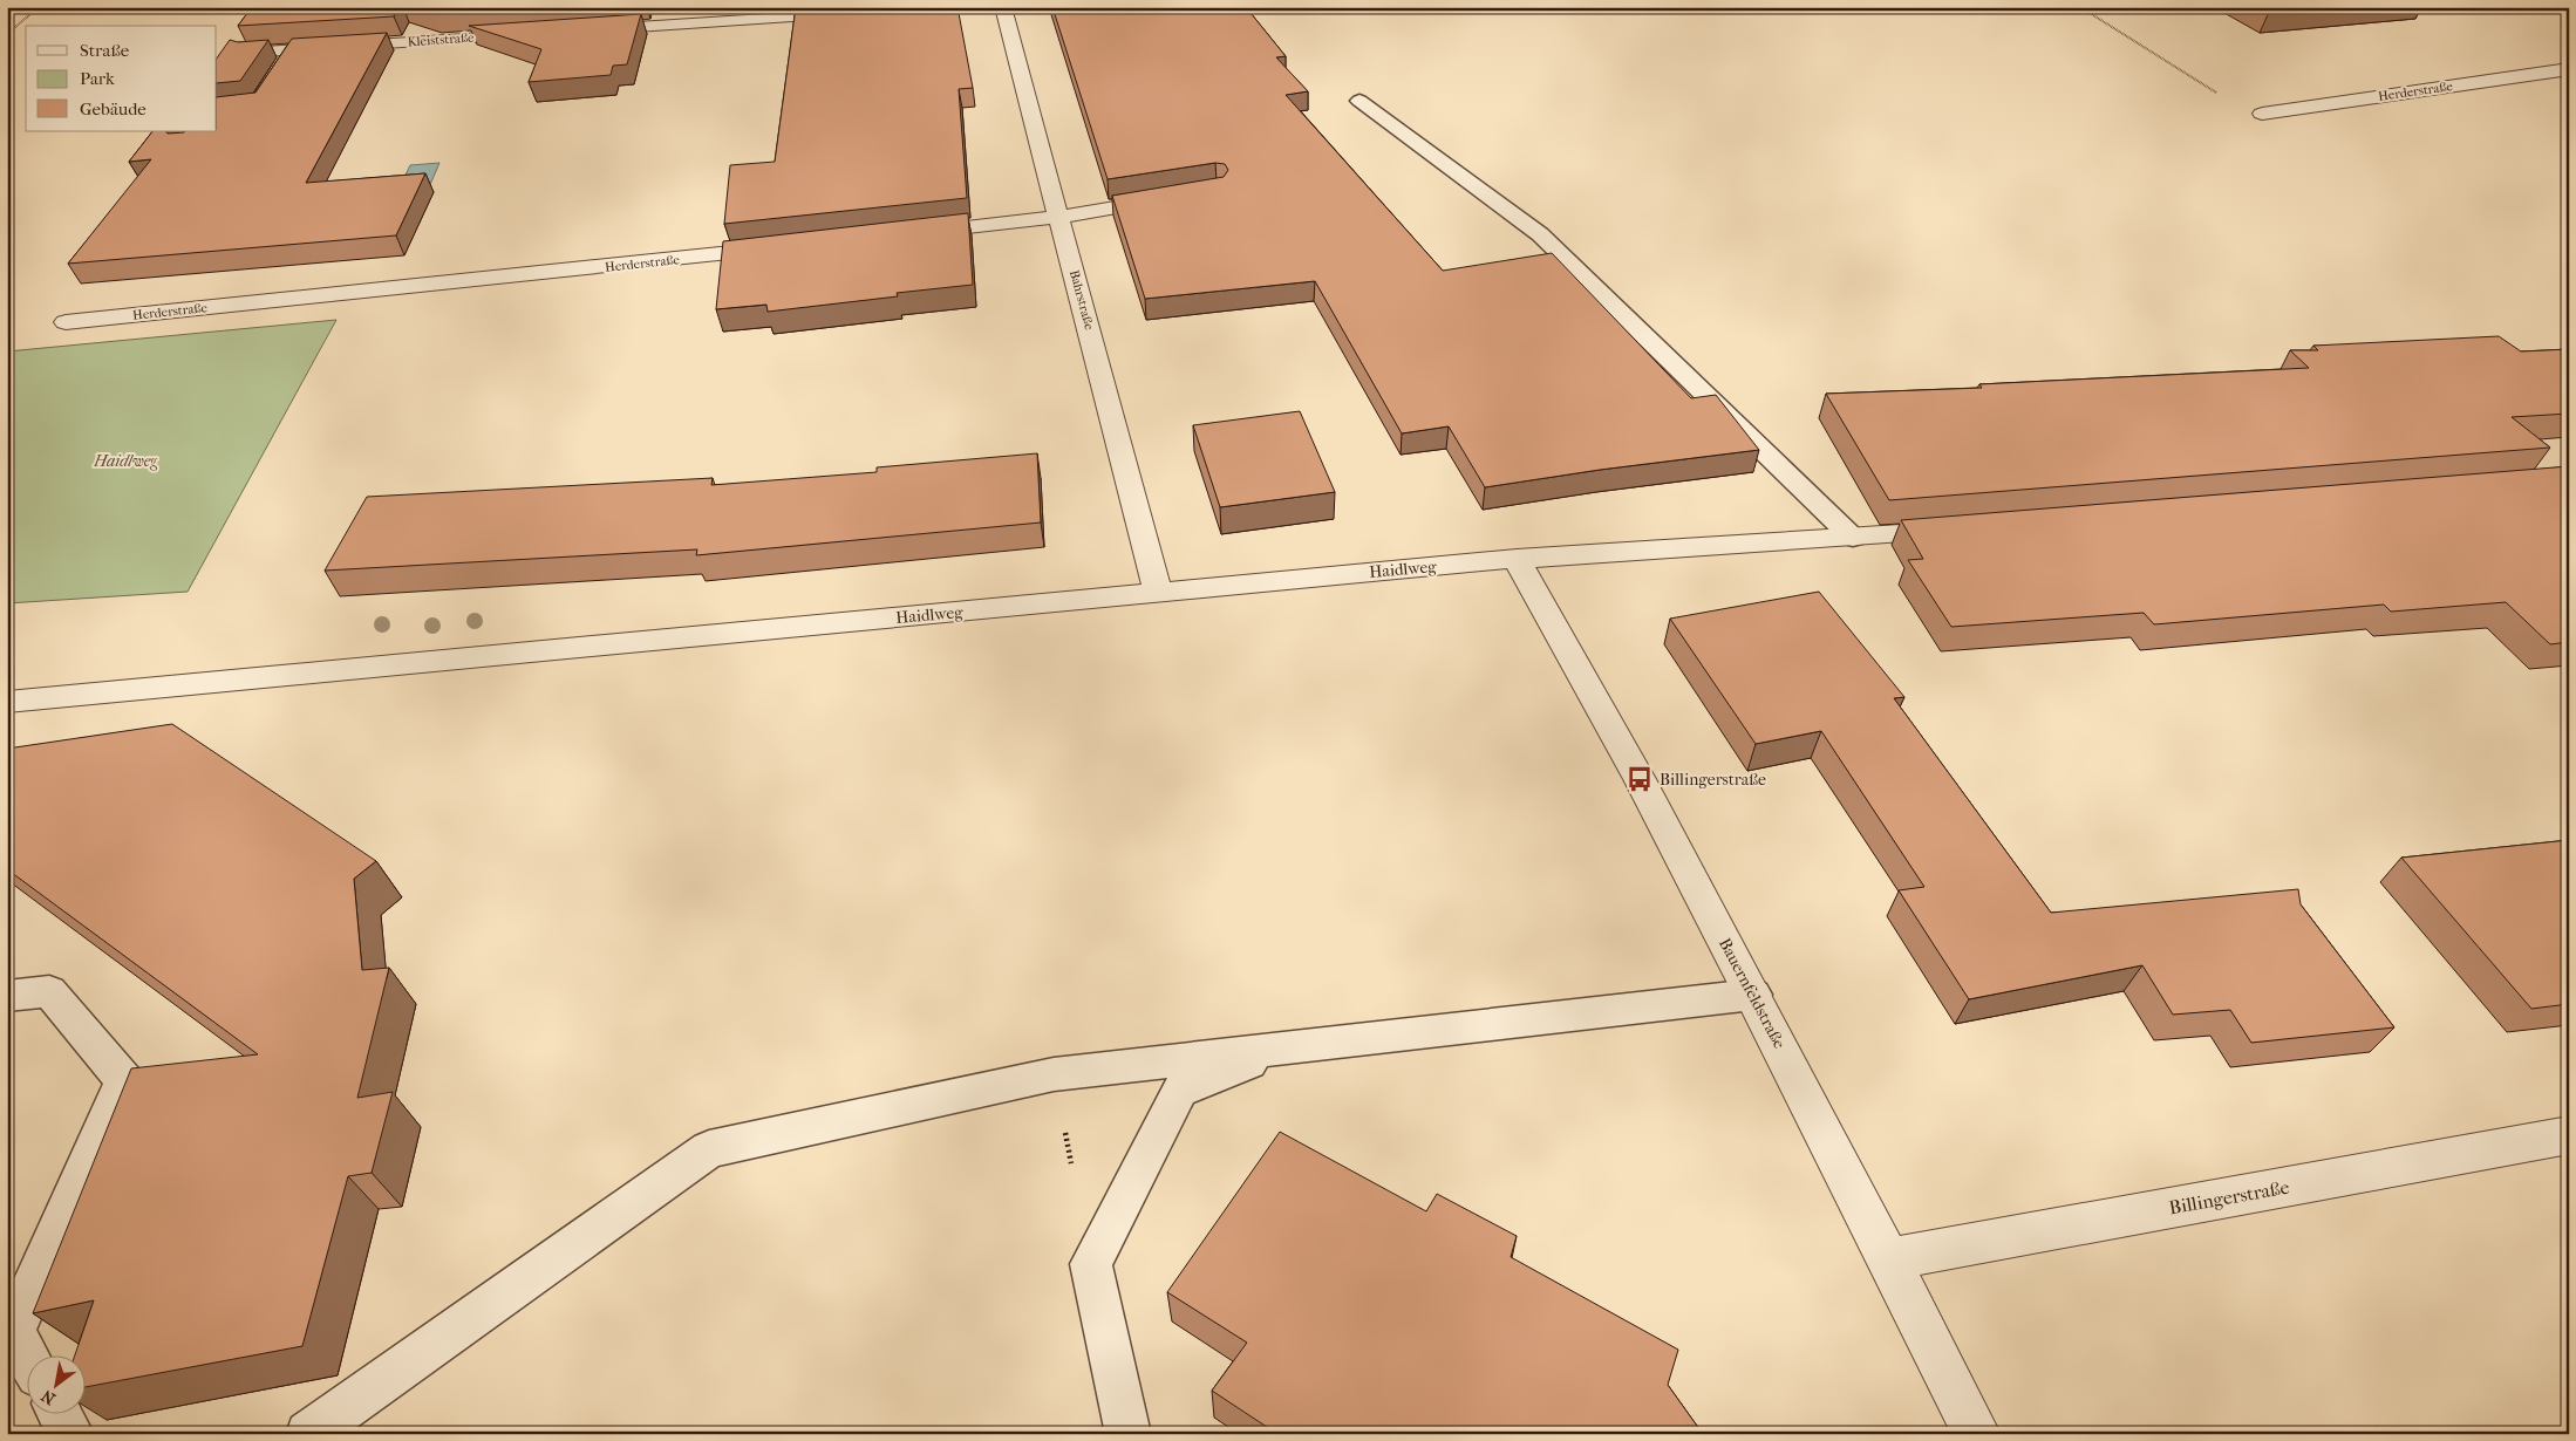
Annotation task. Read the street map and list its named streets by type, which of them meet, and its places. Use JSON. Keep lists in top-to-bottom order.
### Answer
{
  "streets": {
    "street": [
      "Kleiststraße",
      "Herderstraße",
      "Bahrstraße",
      "Haidlweg",
      "Bauernfeldstraße",
      "Billingerstraße"
    ]
  },
  "crossings": [
    ["Bahrstraße", "Haidlweg"],
    ["Haidlweg", "Bauernfeldstraße"],
    ["Bauernfeldstraße", "Billingerstraße"]
  ],
  "parks": ["Haidlweg"],
  "places": {
    "bus stop": ["Billingerstraße"]
  },
  "legend": ["Straße", "Park", "Gebäude"],
  "north": "bottom left"
}
